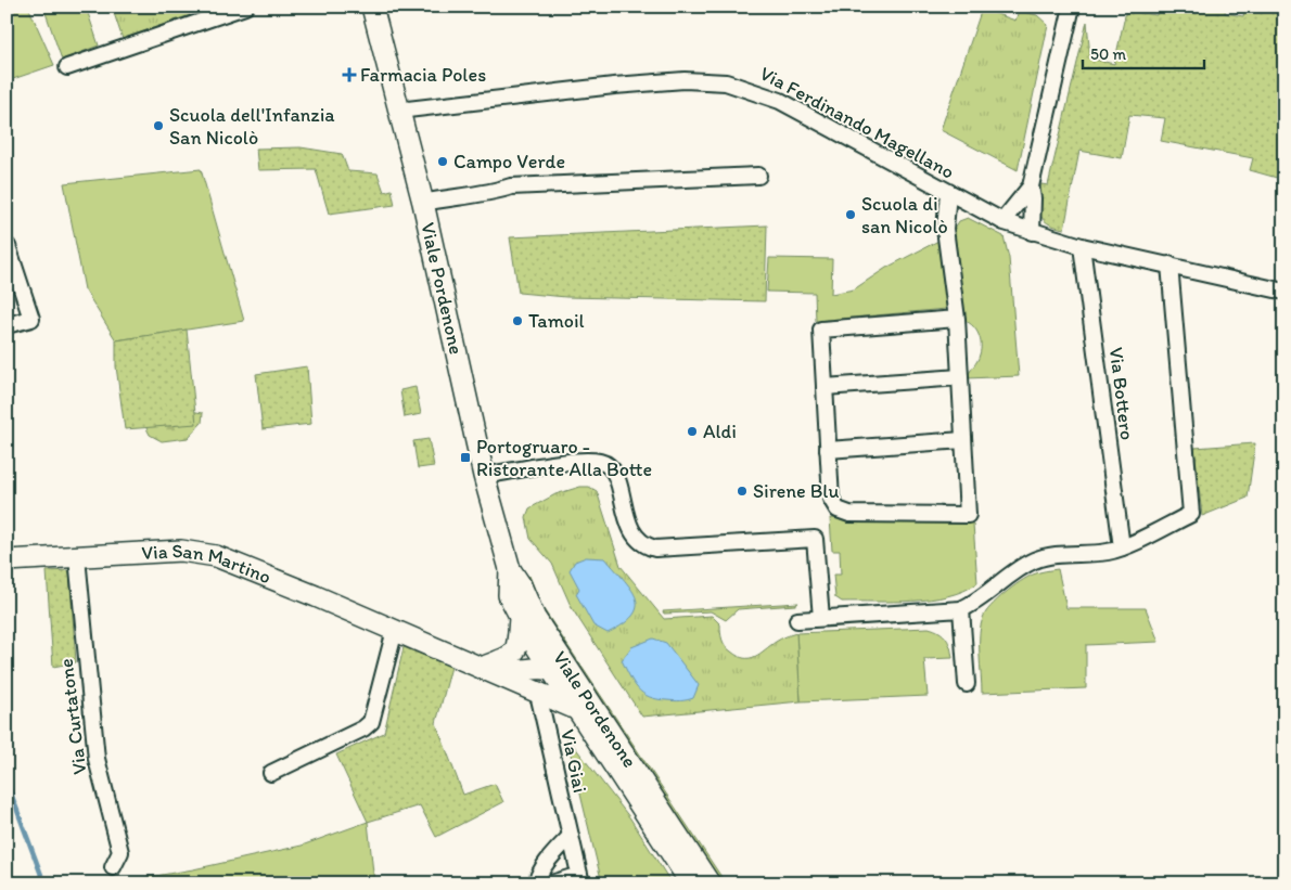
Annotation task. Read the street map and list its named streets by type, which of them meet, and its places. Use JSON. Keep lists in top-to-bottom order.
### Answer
{
  "streets": {
    "main road": ["Viale Pordenone", "Via San Martino"],
    "street": [
      "Via Ferdinando Magellano",
      "Via Bottero",
      "Via Curtatone",
      "Via Giai"
    ]
  },
  "crossings": [
    ["Via Ferdinando Magellano", "Viale Pordenone"],
    ["Via Ferdinando Magellano", "Via Bottero"],
    ["Viale Pordenone", "Via San Martino"],
    ["Via San Martino", "Via Curtatone"],
    ["Via San Martino", "Via Giai"]
  ],
  "places": {
    "health": ["Farmacia Poles"],
    "other": [
      "Scuola dell'Infanzia San Nicolò",
      "Campo Verde",
      "Scuola di san Nicolò",
      "Tamoil",
      "Aldi",
      "Sirene Blu"
    ],
    "transit": ["Portogruaro - Ristorante Alla Botte"]
  },
  "scale_bar": "50 m"
}
